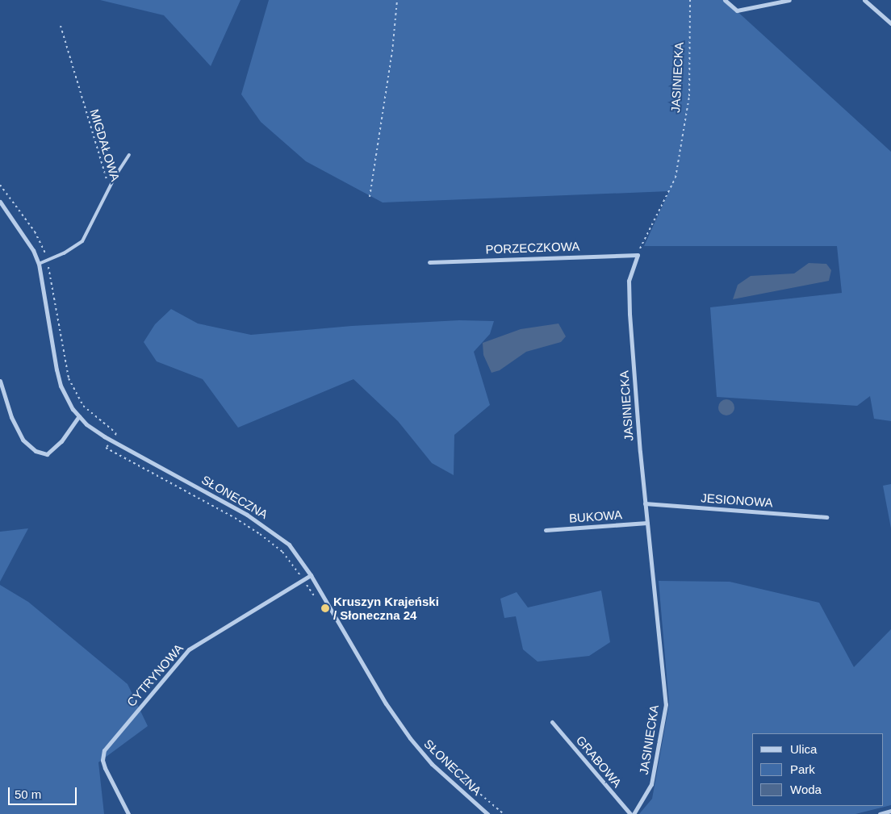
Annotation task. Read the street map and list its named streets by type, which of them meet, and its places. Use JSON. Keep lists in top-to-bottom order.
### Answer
{
  "streets": {
    "street": [
      "JASINIECKA",
      "PORZECZKOWA",
      "SŁONECZNA",
      "JESIONOWA",
      "BUKOWA",
      "CYTRYNOWA",
      "GRABOWA"
    ],
    "lane": ["MIGDAŁOWA"]
  },
  "crossings": [
    ["JASINIECKA", "PORZECZKOWA"],
    ["JASINIECKA", "JESIONOWA"],
    ["JASINIECKA", "BUKOWA"],
    ["MIGDAŁOWA", "SŁONECZNA"],
    ["SŁONECZNA", "CYTRYNOWA"]
  ],
  "places": ["Kruszyn Krajeński / Słoneczna 24"],
  "legend": ["Ulica", "Park", "Woda"],
  "scale_bar": "50 m"
}
